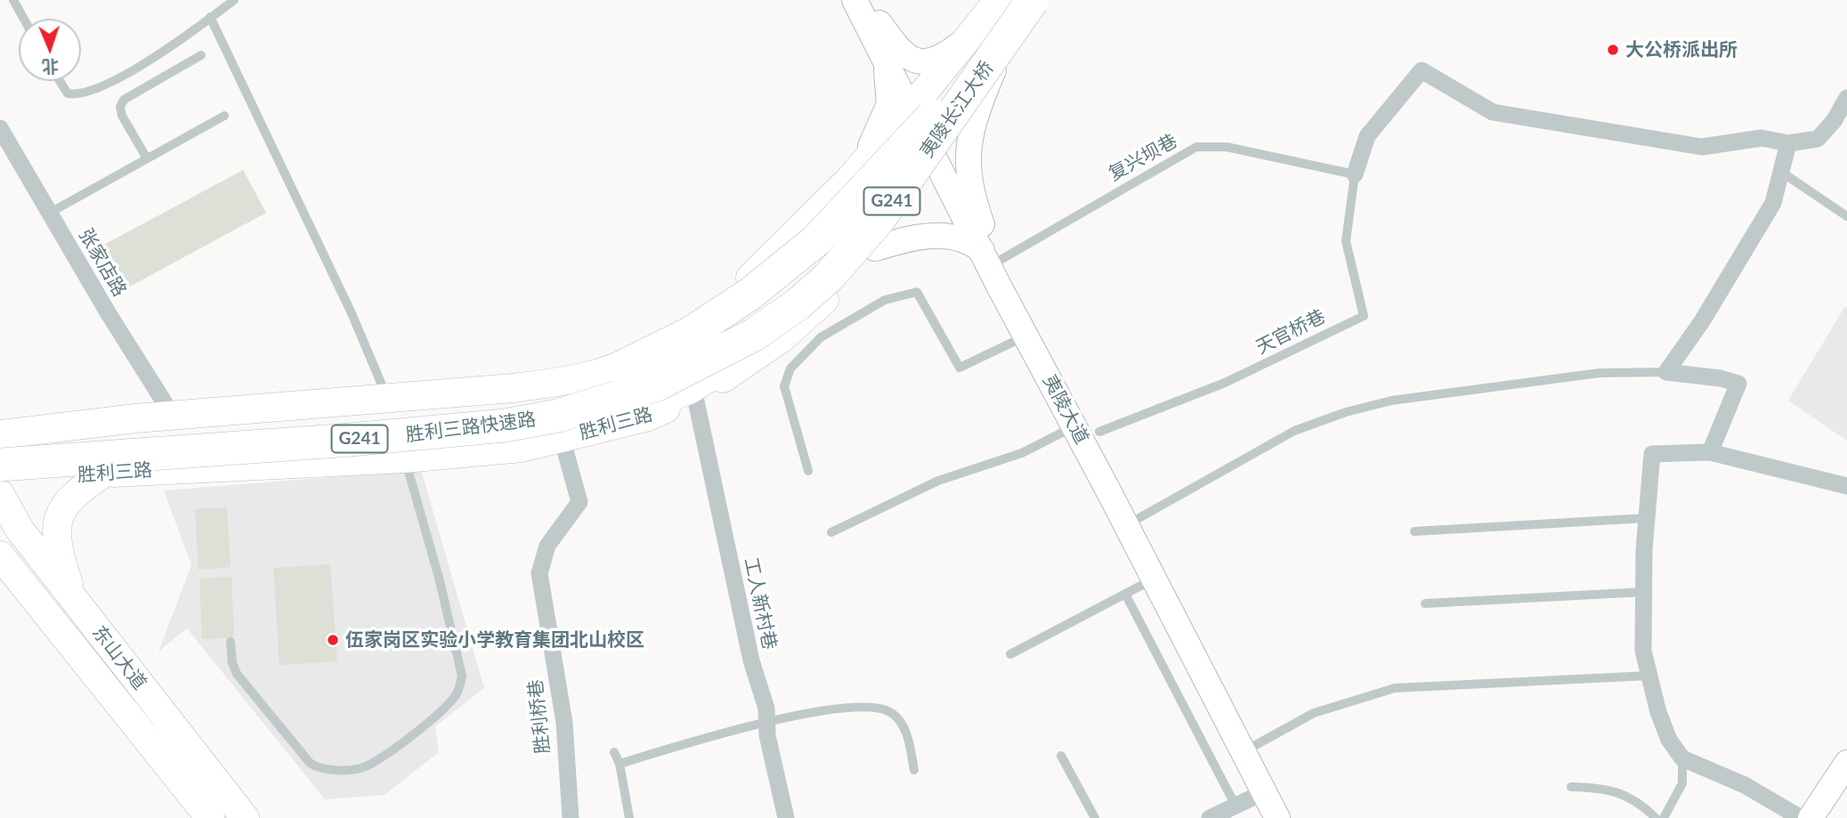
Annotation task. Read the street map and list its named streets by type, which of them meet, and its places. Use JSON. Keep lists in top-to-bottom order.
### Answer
{
  "streets": {
    "highway": ["夷陵长江大桥", "G241", "胜利三路快速路"],
    "main road": ["夷陵大道", "胜利三路", "东山大道"],
    "street": ["张家店路", "工人新村巷", "胜利桥巷"],
    "lane": ["复兴坝巷", "天官桥巷"]
  },
  "crossings": [
    ["夷陵长江大桥", "夷陵大道"],
    ["夷陵长江大桥", "胜利三路快速路"],
    ["复兴坝巷", "天官桥巷"],
    ["复兴坝巷", "夷陵大道"],
    ["夷陵大道", "胜利三路"],
    ["胜利三路", "胜利三路快速路"],
    ["胜利三路", "工人新村巷"],
    ["胜利三路", "东山大道"],
    ["胜利三路", "胜利桥巷"],
    ["胜利三路快速路", "东山大道"]
  ],
  "places": ["大公桥派出所", "伍家岗区实验小学教育集团北山校区"],
  "north": "bottom"
}
